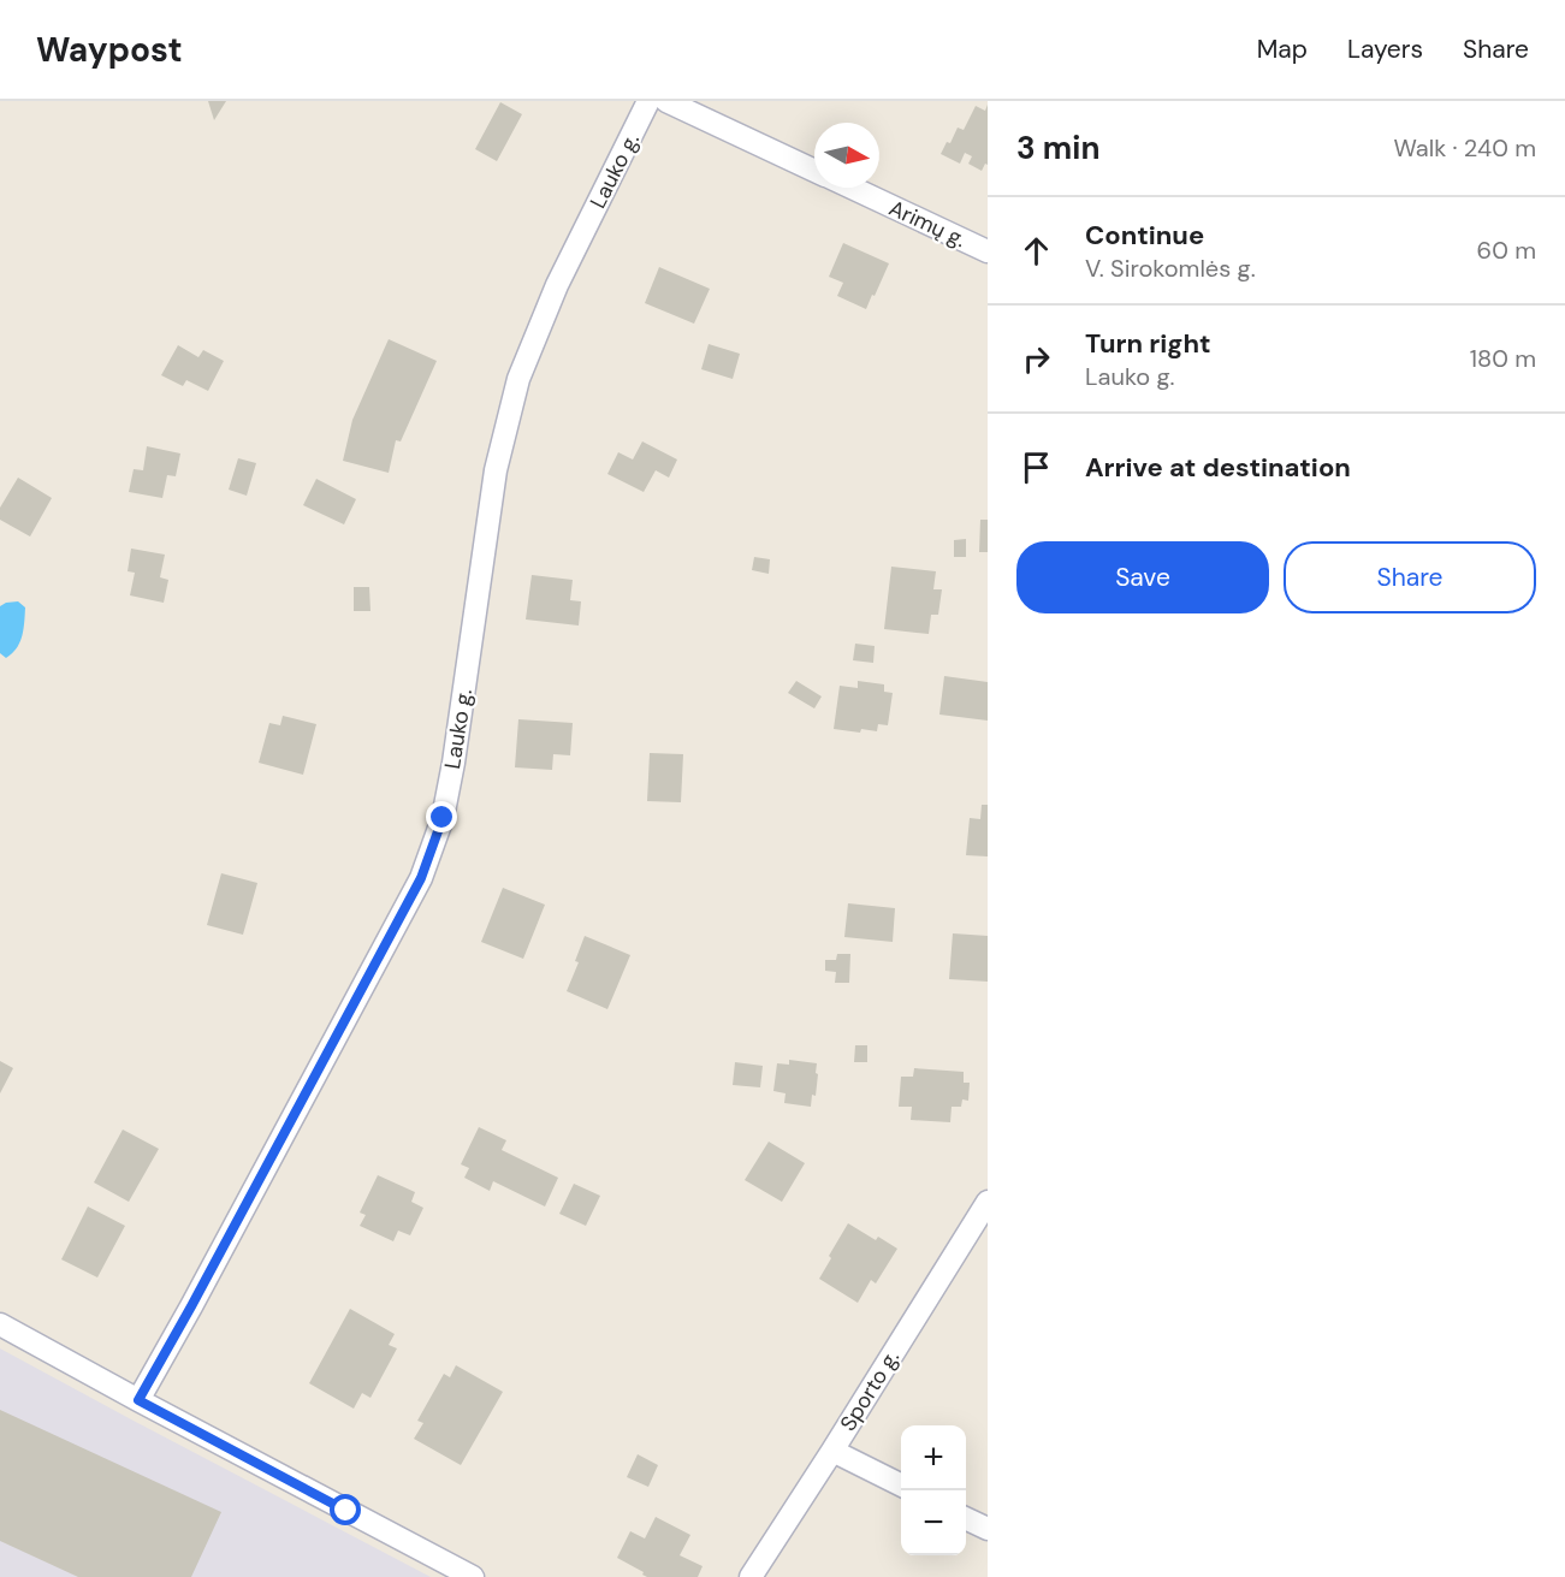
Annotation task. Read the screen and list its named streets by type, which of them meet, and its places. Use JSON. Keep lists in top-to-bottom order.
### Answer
{
  "streets": {
    "street": ["Lauko g.", "Arimų g.", "Sporto g."]
  },
  "north": "right",
  "page": {
    "header": "Waypost",
    "nav": ["Map", "Layers", "Share"],
    "heading": ["3 min", "Walk · 240 m"],
    "list": [
      ["Continue", "V. Sirokomlės g.", "60 m"],
      ["Turn right", "Lauko g.", "180 m"],
      "Arrive at destination"
    ],
    "buttons": ["Save", "Share"],
    "map_buttons": ["+", "−"]
  }
}
